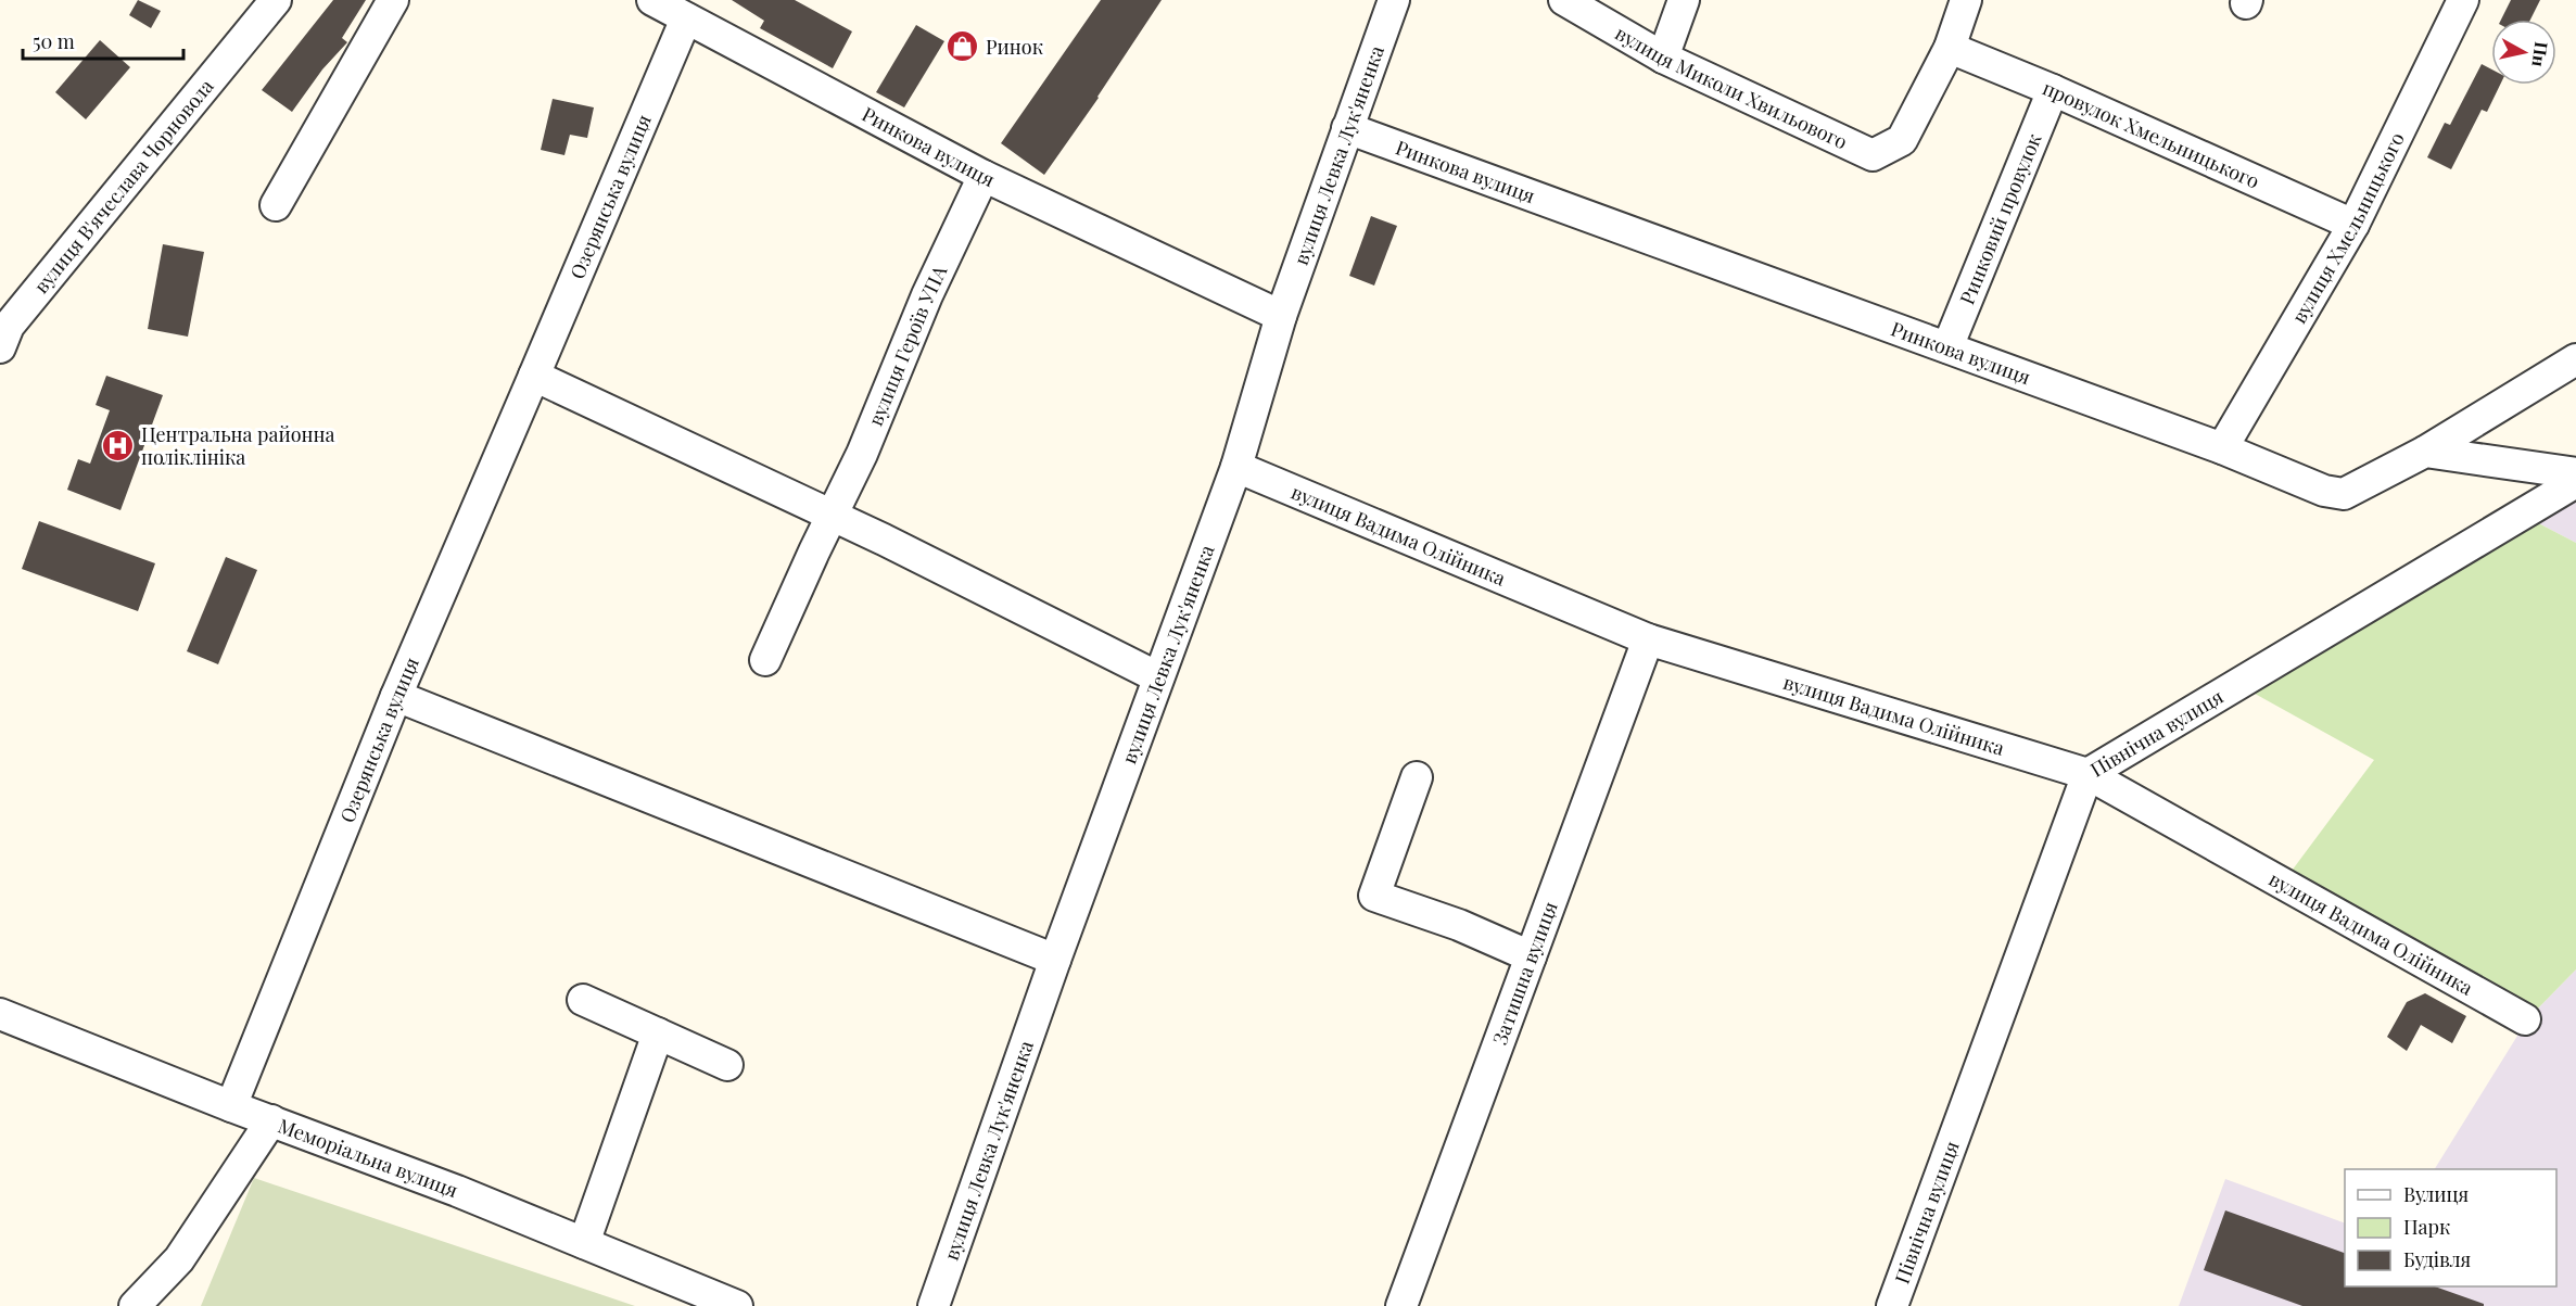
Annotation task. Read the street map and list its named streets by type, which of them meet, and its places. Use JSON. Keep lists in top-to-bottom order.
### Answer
{
  "streets": {
    "street": [
      "вулиця Миколи Хвильового",
      "провулок Хмельницького",
      "Ринкова вулиця",
      "вулиця Левка Лук'яненка",
      "вулиця В'ячеслава Чорновола",
      "Озерянська вулиця",
      "Ринковий провулок",
      "вулиця Хмельницького",
      "вулиця Героїв УПА",
      "вулиця Вадима Олійника",
      "Північна вулиця",
      "Затишна вулиця",
      "Меморіальна вулиця"
    ]
  },
  "crossings": [
    ["вулиця Миколи Хвильового", "провулок Хмельницького"],
    ["провулок Хмельницького", "Ринковий провулок"],
    ["провулок Хмельницького", "вулиця Хмельницького"],
    ["Ринкова вулиця", "вулиця Левка Лук'яненка"],
    ["Ринкова вулиця", "Озерянська вулиця"],
    ["Ринкова вулиця", "Ринковий провулок"],
    ["Ринкова вулиця", "вулиця Хмельницького"],
    ["Ринкова вулиця", "вулиця Героїв УПА"],
    ["вулиця Левка Лук'яненка", "вулиця Вадима Олійника"],
    ["Озерянська вулиця", "Меморіальна вулиця"],
    ["вулиця Вадима Олійника", "Північна вулиця"],
    ["вулиця Вадима Олійника", "Затишна вулиця"]
  ],
  "places": {
    "shop": ["Ринок"],
    "hospital": ["Центральна районна поліклініка"]
  },
  "legend": ["Вулиця", "Парк", "Будівля"],
  "scale_bar": "50 m",
  "north": "right"
}
